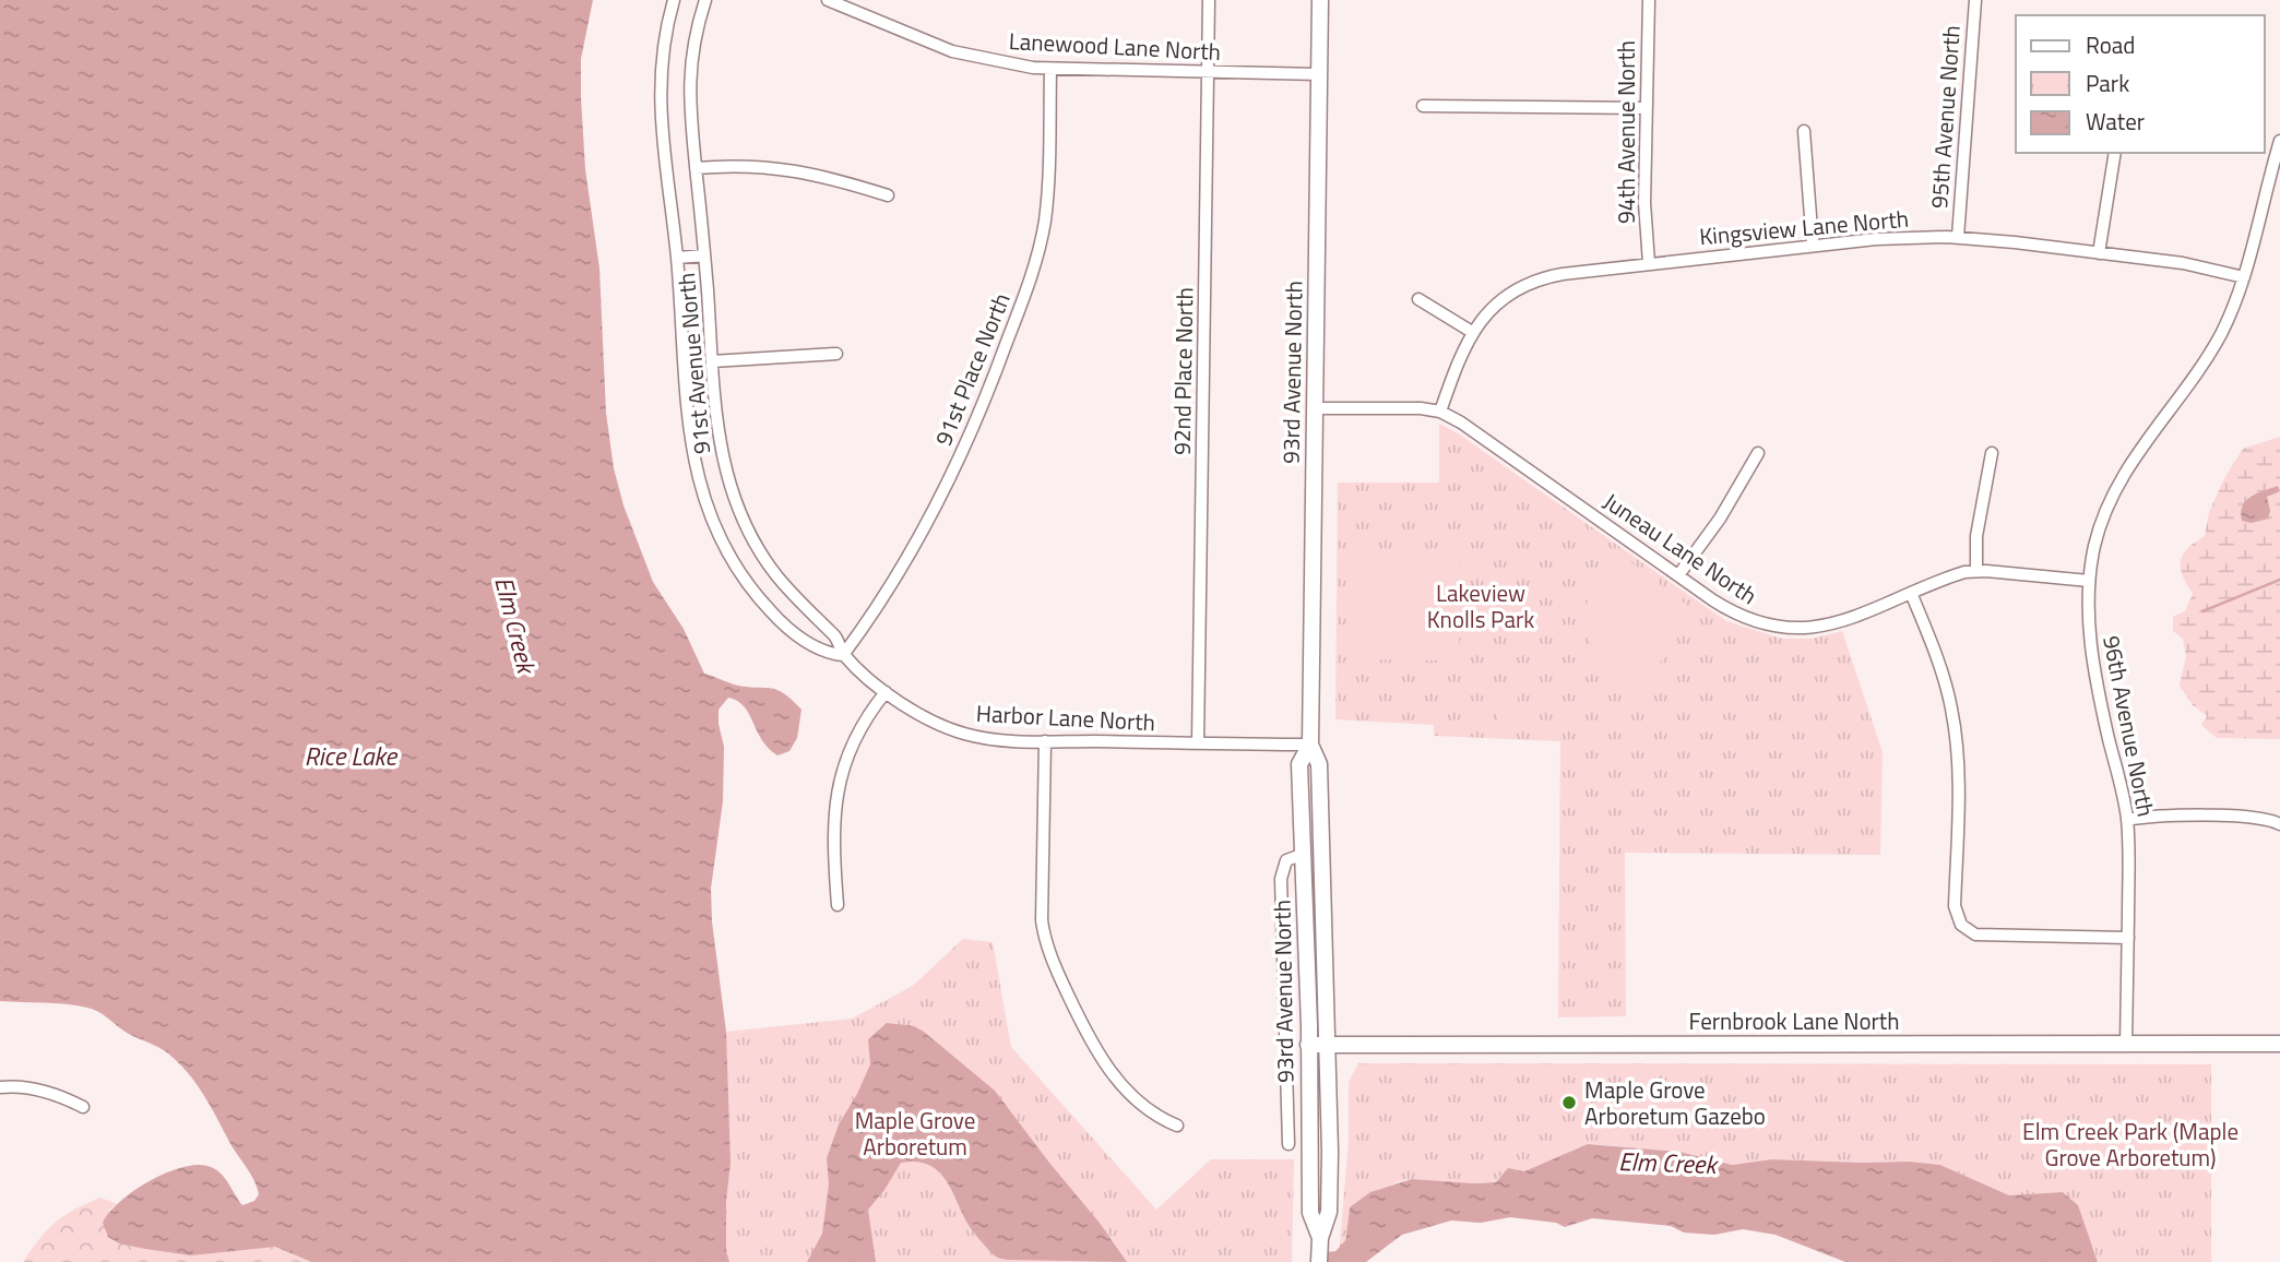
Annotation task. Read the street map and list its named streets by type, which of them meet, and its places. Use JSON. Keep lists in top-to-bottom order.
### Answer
{
  "streets": {
    "main road": ["93rd Avenue North", "Fernbrook Lane North"],
    "street": [
      "Lanewood Lane North",
      "95th Avenue North",
      "94th Avenue North",
      "Kingsview Lane North",
      "91st Avenue North",
      "91st Place North",
      "92nd Place North",
      "Juneau Lane North",
      "Harbor Lane North",
      "96th Avenue North"
    ]
  },
  "crossings": [
    ["Lanewood Lane North", "91st Place North"],
    ["Lanewood Lane North", "92nd Place North"],
    ["Lanewood Lane North", "93rd Avenue North"],
    ["95th Avenue North", "Kingsview Lane North"],
    ["94th Avenue North", "Kingsview Lane North"],
    ["Kingsview Lane North", "Juneau Lane North"],
    ["Kingsview Lane North", "96th Avenue North"],
    ["91st Avenue North", "91st Place North"],
    ["91st Avenue North", "Harbor Lane North"],
    ["91st Place North", "Harbor Lane North"],
    ["92nd Place North", "Harbor Lane North"],
    ["93rd Avenue North", "Juneau Lane North"],
    ["93rd Avenue North", "Harbor Lane North"],
    ["93rd Avenue North", "Fernbrook Lane North"],
    ["Juneau Lane North", "96th Avenue North"],
    ["96th Avenue North", "Fernbrook Lane North"]
  ],
  "water": ["Elm Creek", "Rice Lake"],
  "parks": ["Lakeview Knolls Park", "Maple Grove Arboretum", "Elm Creek Park (Maple Grove Arboretum)"],
  "places": ["Maple Grove Arboretum Gazebo"],
  "legend": ["Road", "Park", "Water"]
}
